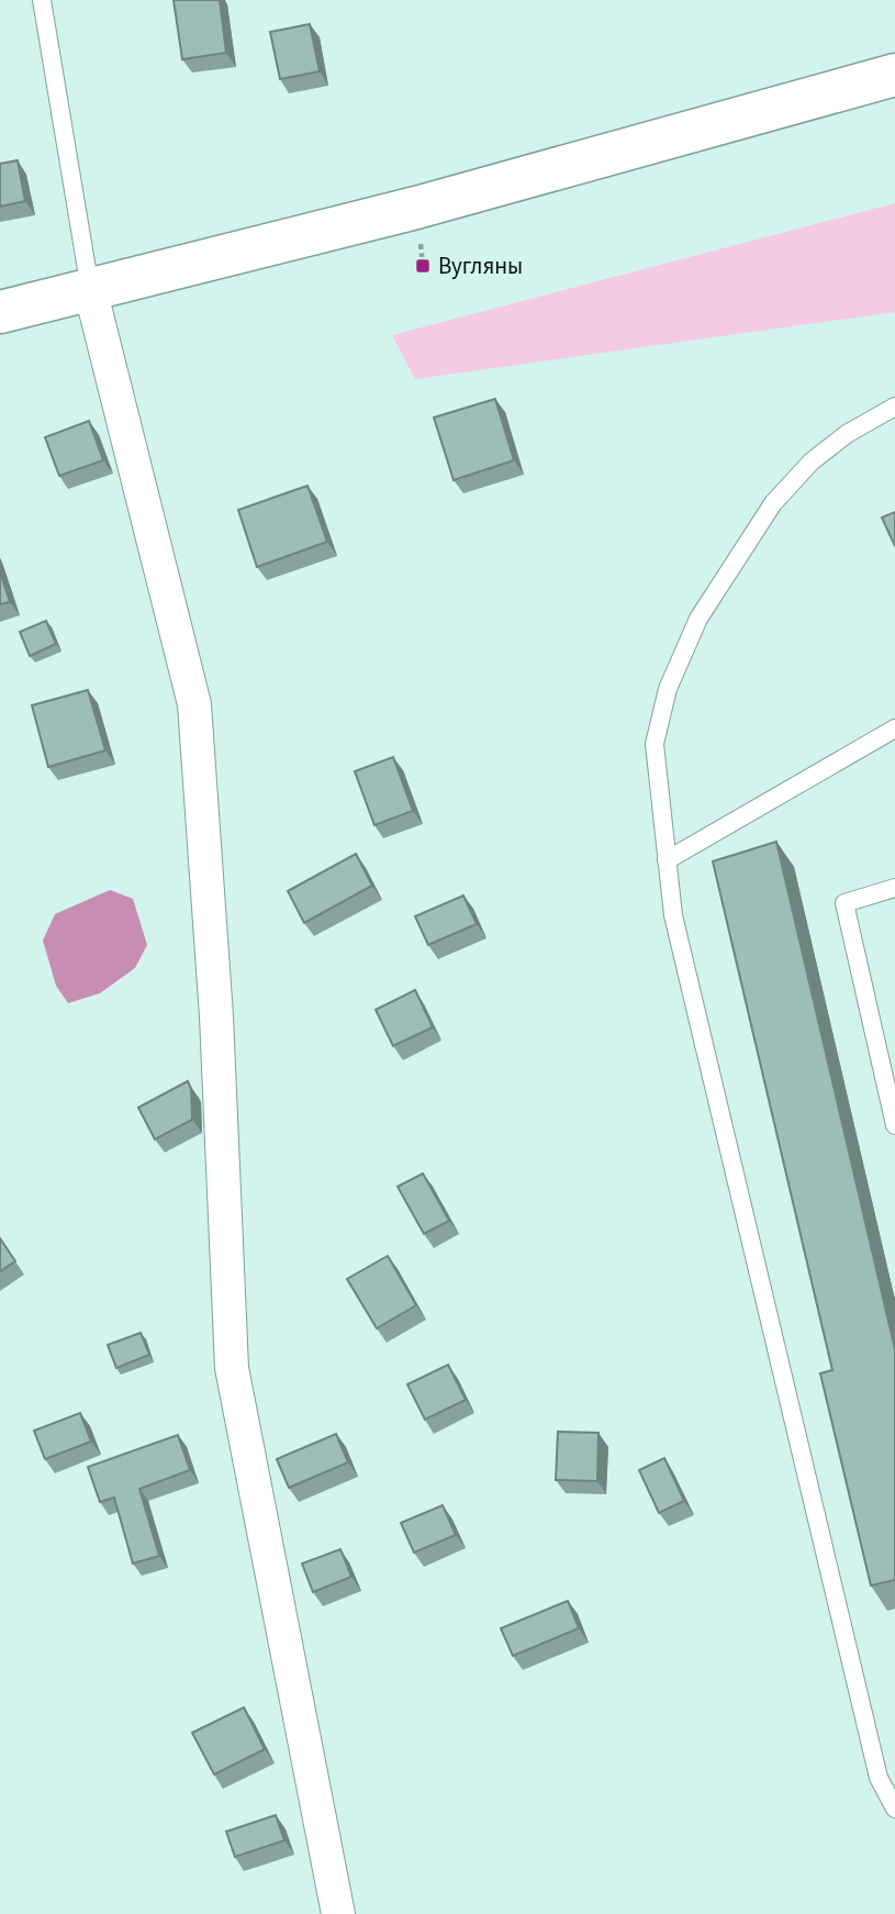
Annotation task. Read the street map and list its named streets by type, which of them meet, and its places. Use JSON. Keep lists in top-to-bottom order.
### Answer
{
  "places": {
    "transit": ["Вугляны"]
  }
}
